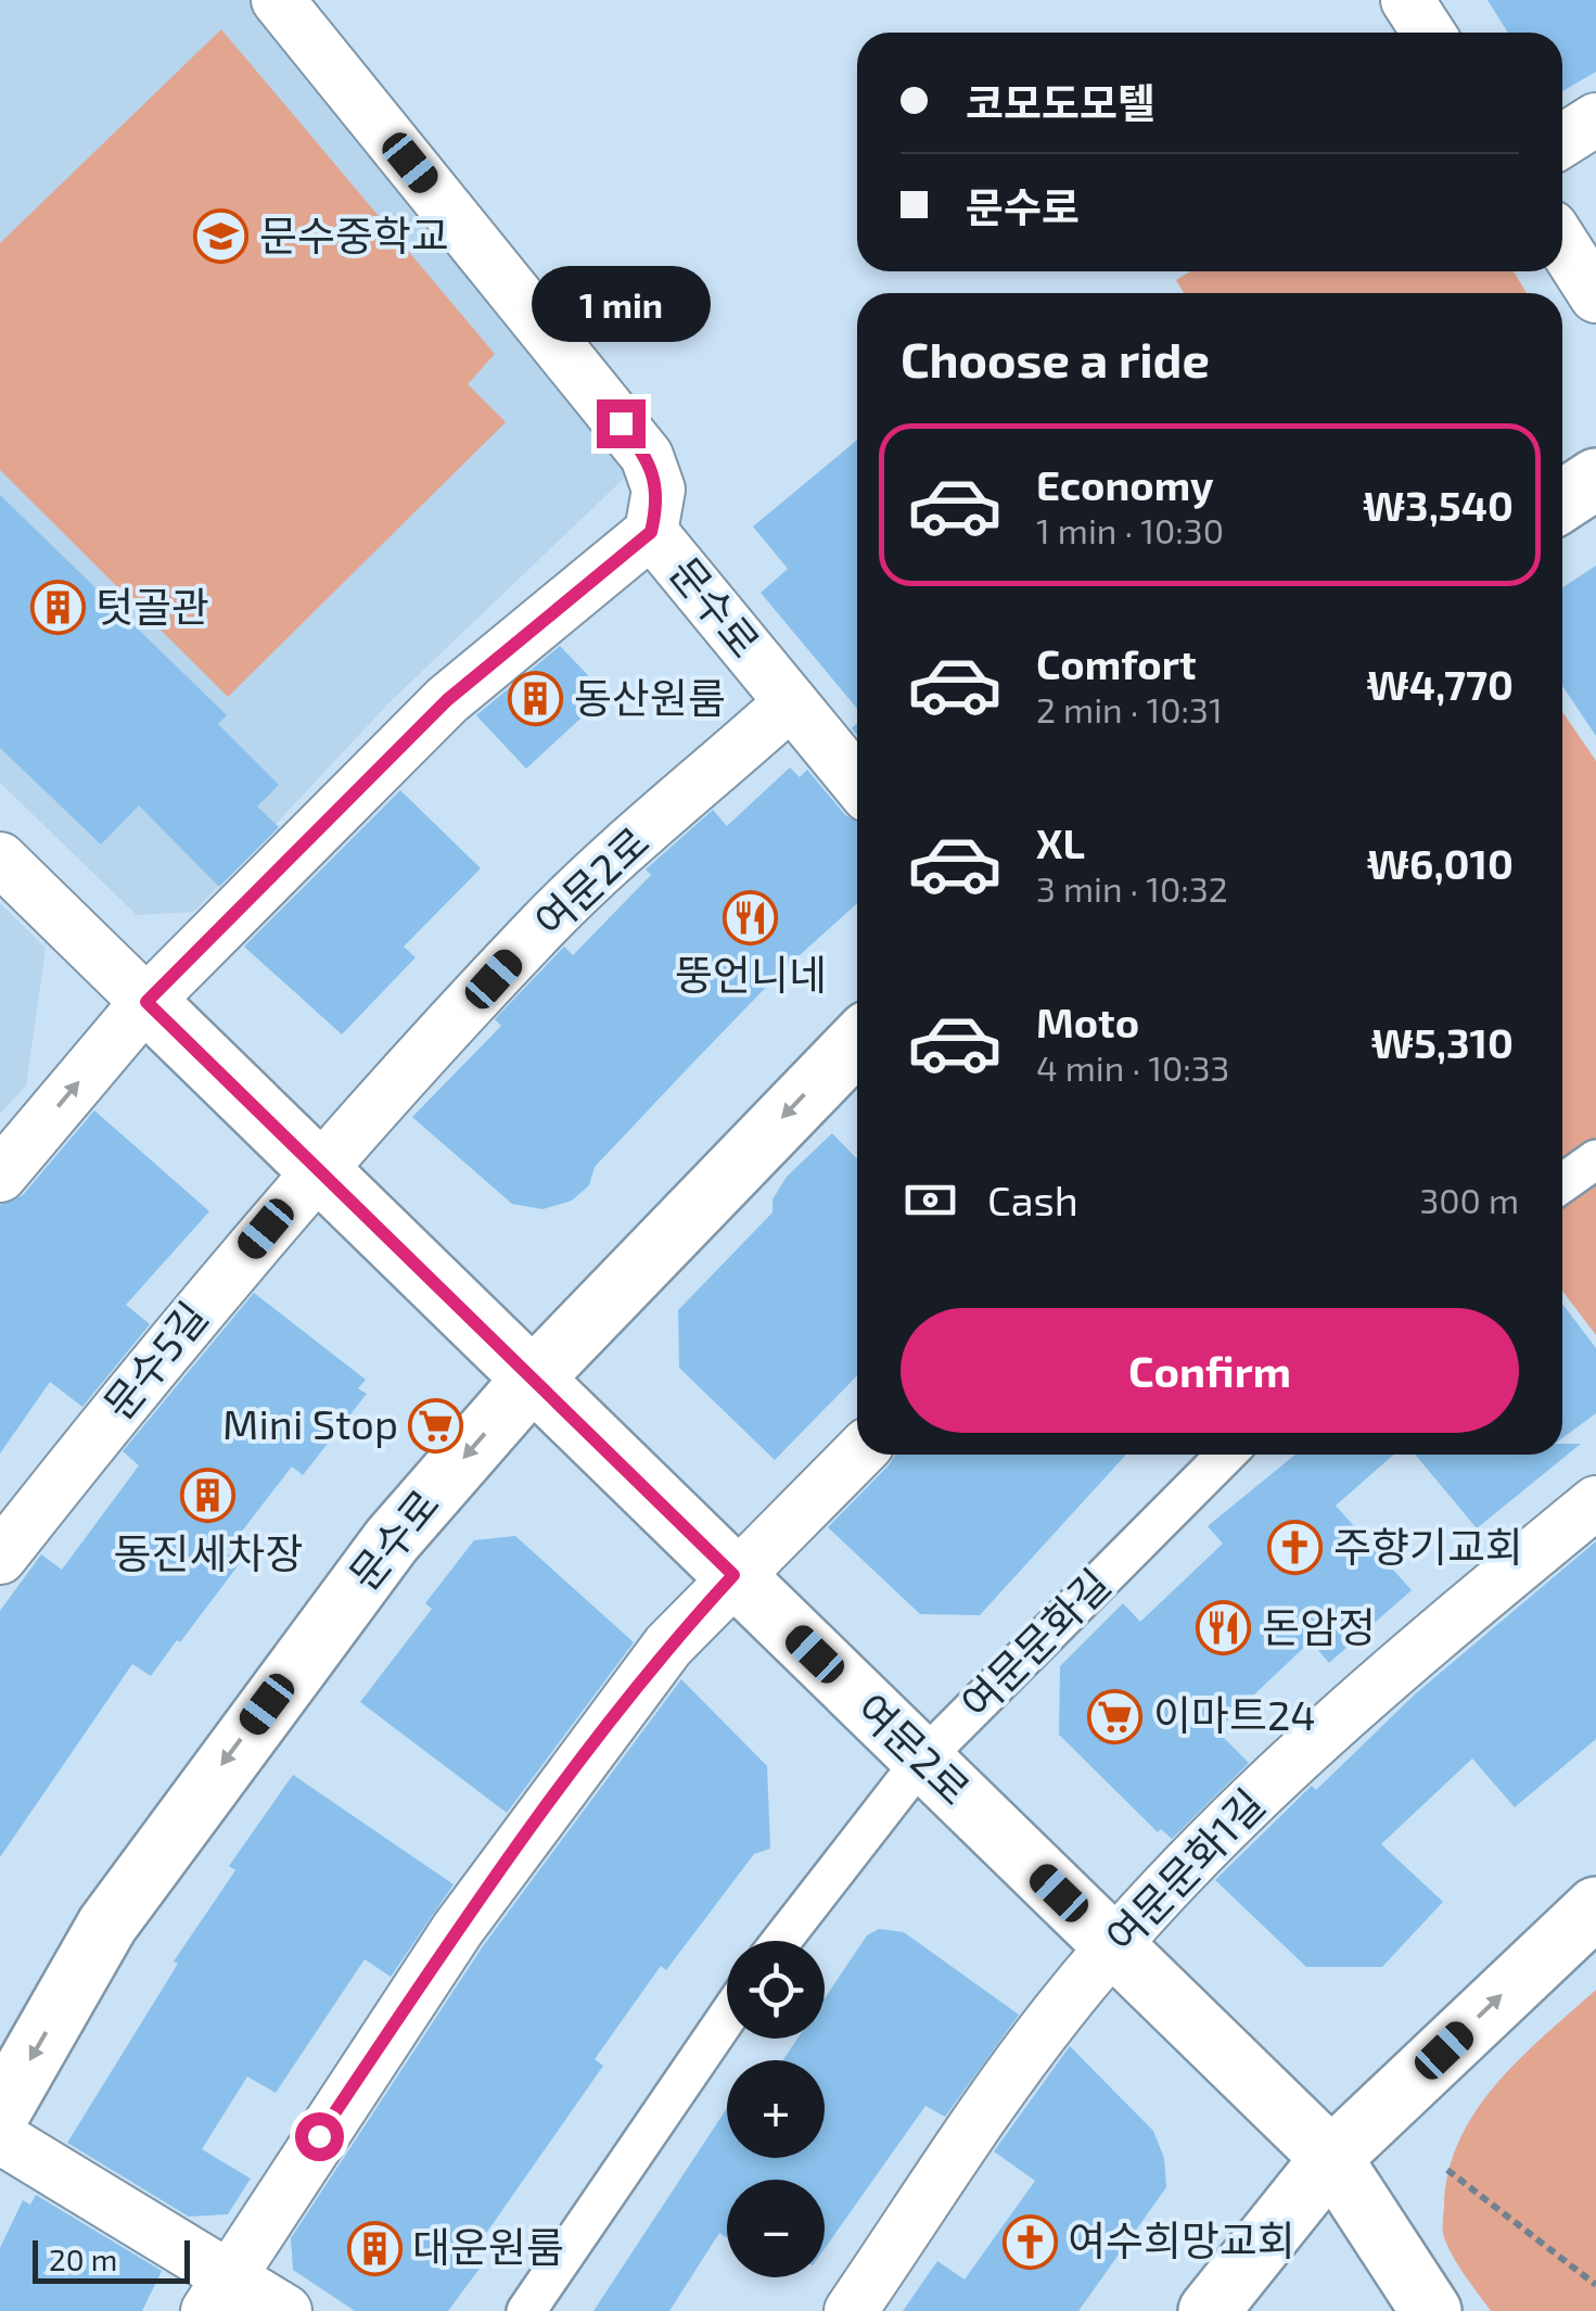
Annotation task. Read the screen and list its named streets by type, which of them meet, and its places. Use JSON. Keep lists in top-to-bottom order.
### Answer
{
  "streets": {
    "street": [
      "문수로",
      "여문2로",
      "문수5길",
      "여문문화길",
      "여문문화1길"
    ]
  },
  "crossings": [
    ["문수로", "여문2로"],
    ["여문2로", "문수5길"],
    ["여문2로", "여문문화길"],
    ["여문2로", "여문문화1길"]
  ],
  "places": {
    "school or university": ["문수중학교"],
    "building": [
      "텃골관",
      "동산원룸",
      "동진세차장",
      "대운원룸"
    ],
    "restaurant": ["뚱언니네", "돈암정"],
    "supermarket": ["Mini Stop", "이마트24"],
    "church": ["주향기교회", "여수희망교회"]
  },
  "scale_bar": "20 m",
  "page": {
    "banner": ["코모도모텔", "문수로"],
    "bubble": "1 min",
    "heading": "Choose a ride",
    "list": [
      {
        "name": "Economy",
        "note": "1 min · 10:30",
        "value": "₩3,540"
      },
      {
        "name": "Comfort",
        "note": "2 min · 10:31",
        "value": "₩4,770"
      },
      {
        "name": "XL",
        "note": "3 min · 10:32",
        "value": "₩6,010"
      },
      {
        "name": "Moto",
        "note": "4 min · 10:33",
        "value": "₩5,310"
      }
    ],
    "pay": ["Cash", "300 m"],
    "buttons": "Confirm",
    "map_buttons": ["+", "−"],
    "scale": "20 m"
  }
}
